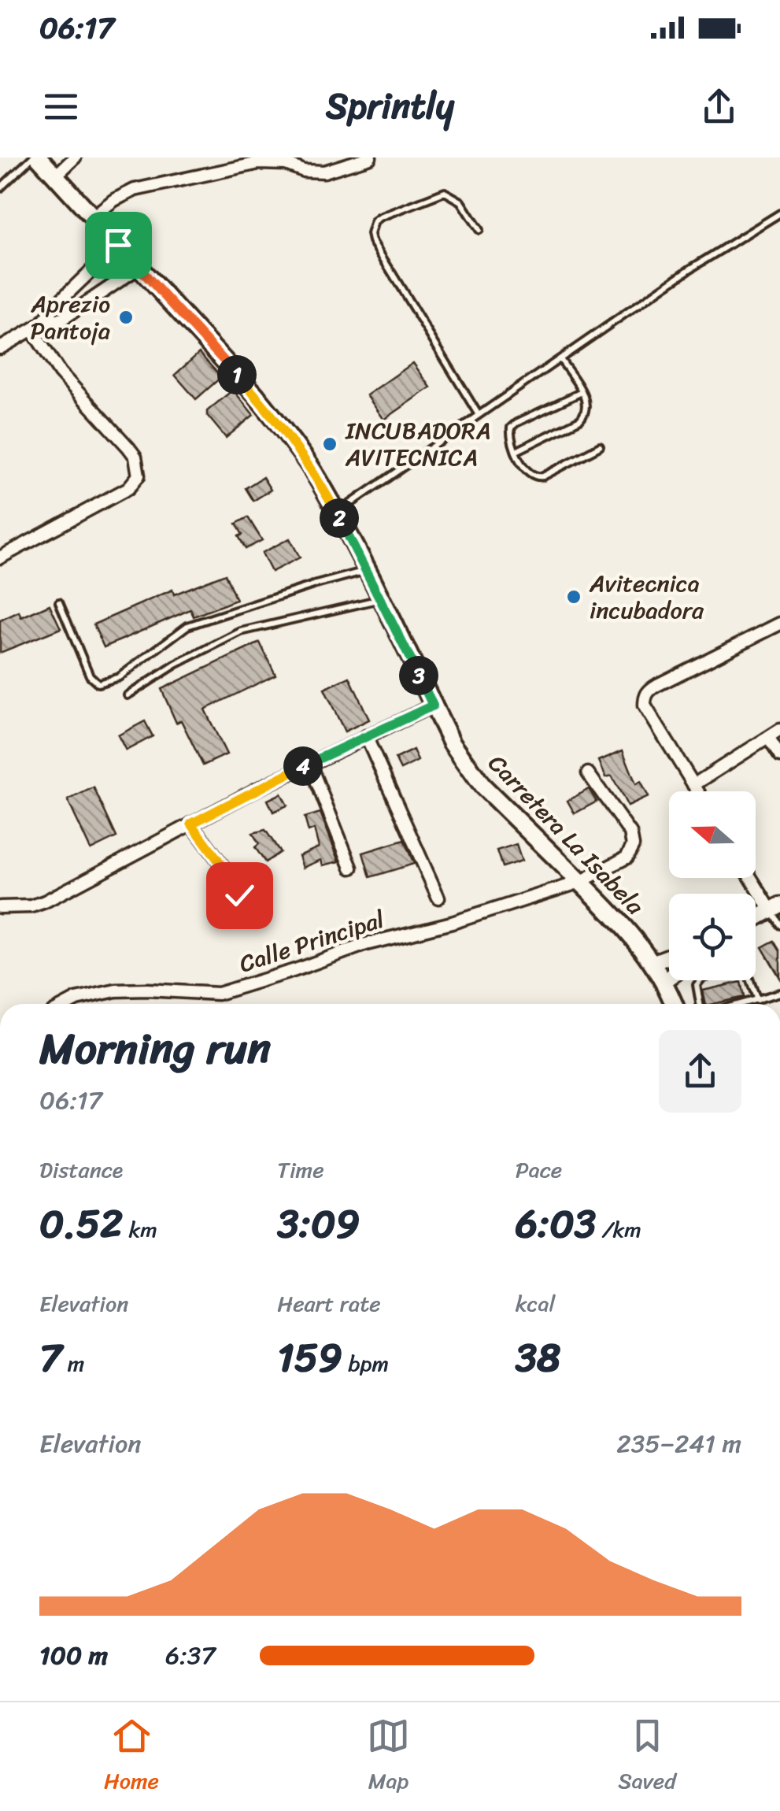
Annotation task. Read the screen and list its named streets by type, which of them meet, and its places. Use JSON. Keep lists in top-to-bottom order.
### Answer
{
  "streets": {
    "main road": ["Carretera La Isabela"],
    "street": ["Calle Principal"]
  },
  "crossings": [
    ["Carretera La Isabela", "Calle Principal"]
  ],
  "places": ["Aprezio Pantoja", "INCUBADORA AVITECNICA", "Avitecnica incubadora"],
  "north": "left",
  "page": {
    "status": "06:17",
    "header": "Sprintly",
    "pins": [
      "1",
      "2",
      "3",
      "4"
    ],
    "heading": ["Morning run", "06:17"],
    "stats": [
      ["Distance", "0.52 km"],
      ["Time", "3:09"],
      ["Pace", "6:03 /km"],
      ["Elevation", "7 m"],
      ["Heart rate", "159 bpm"],
      ["kcal", "38"]
    ],
    "chart": ["Elevation", "235–241 m"],
    "list": [
      {
        "name": "100 m",
        "note": "6:37"
      }
    ],
    "tabs": ["Home", "Map", "Saved"]
  }
}
